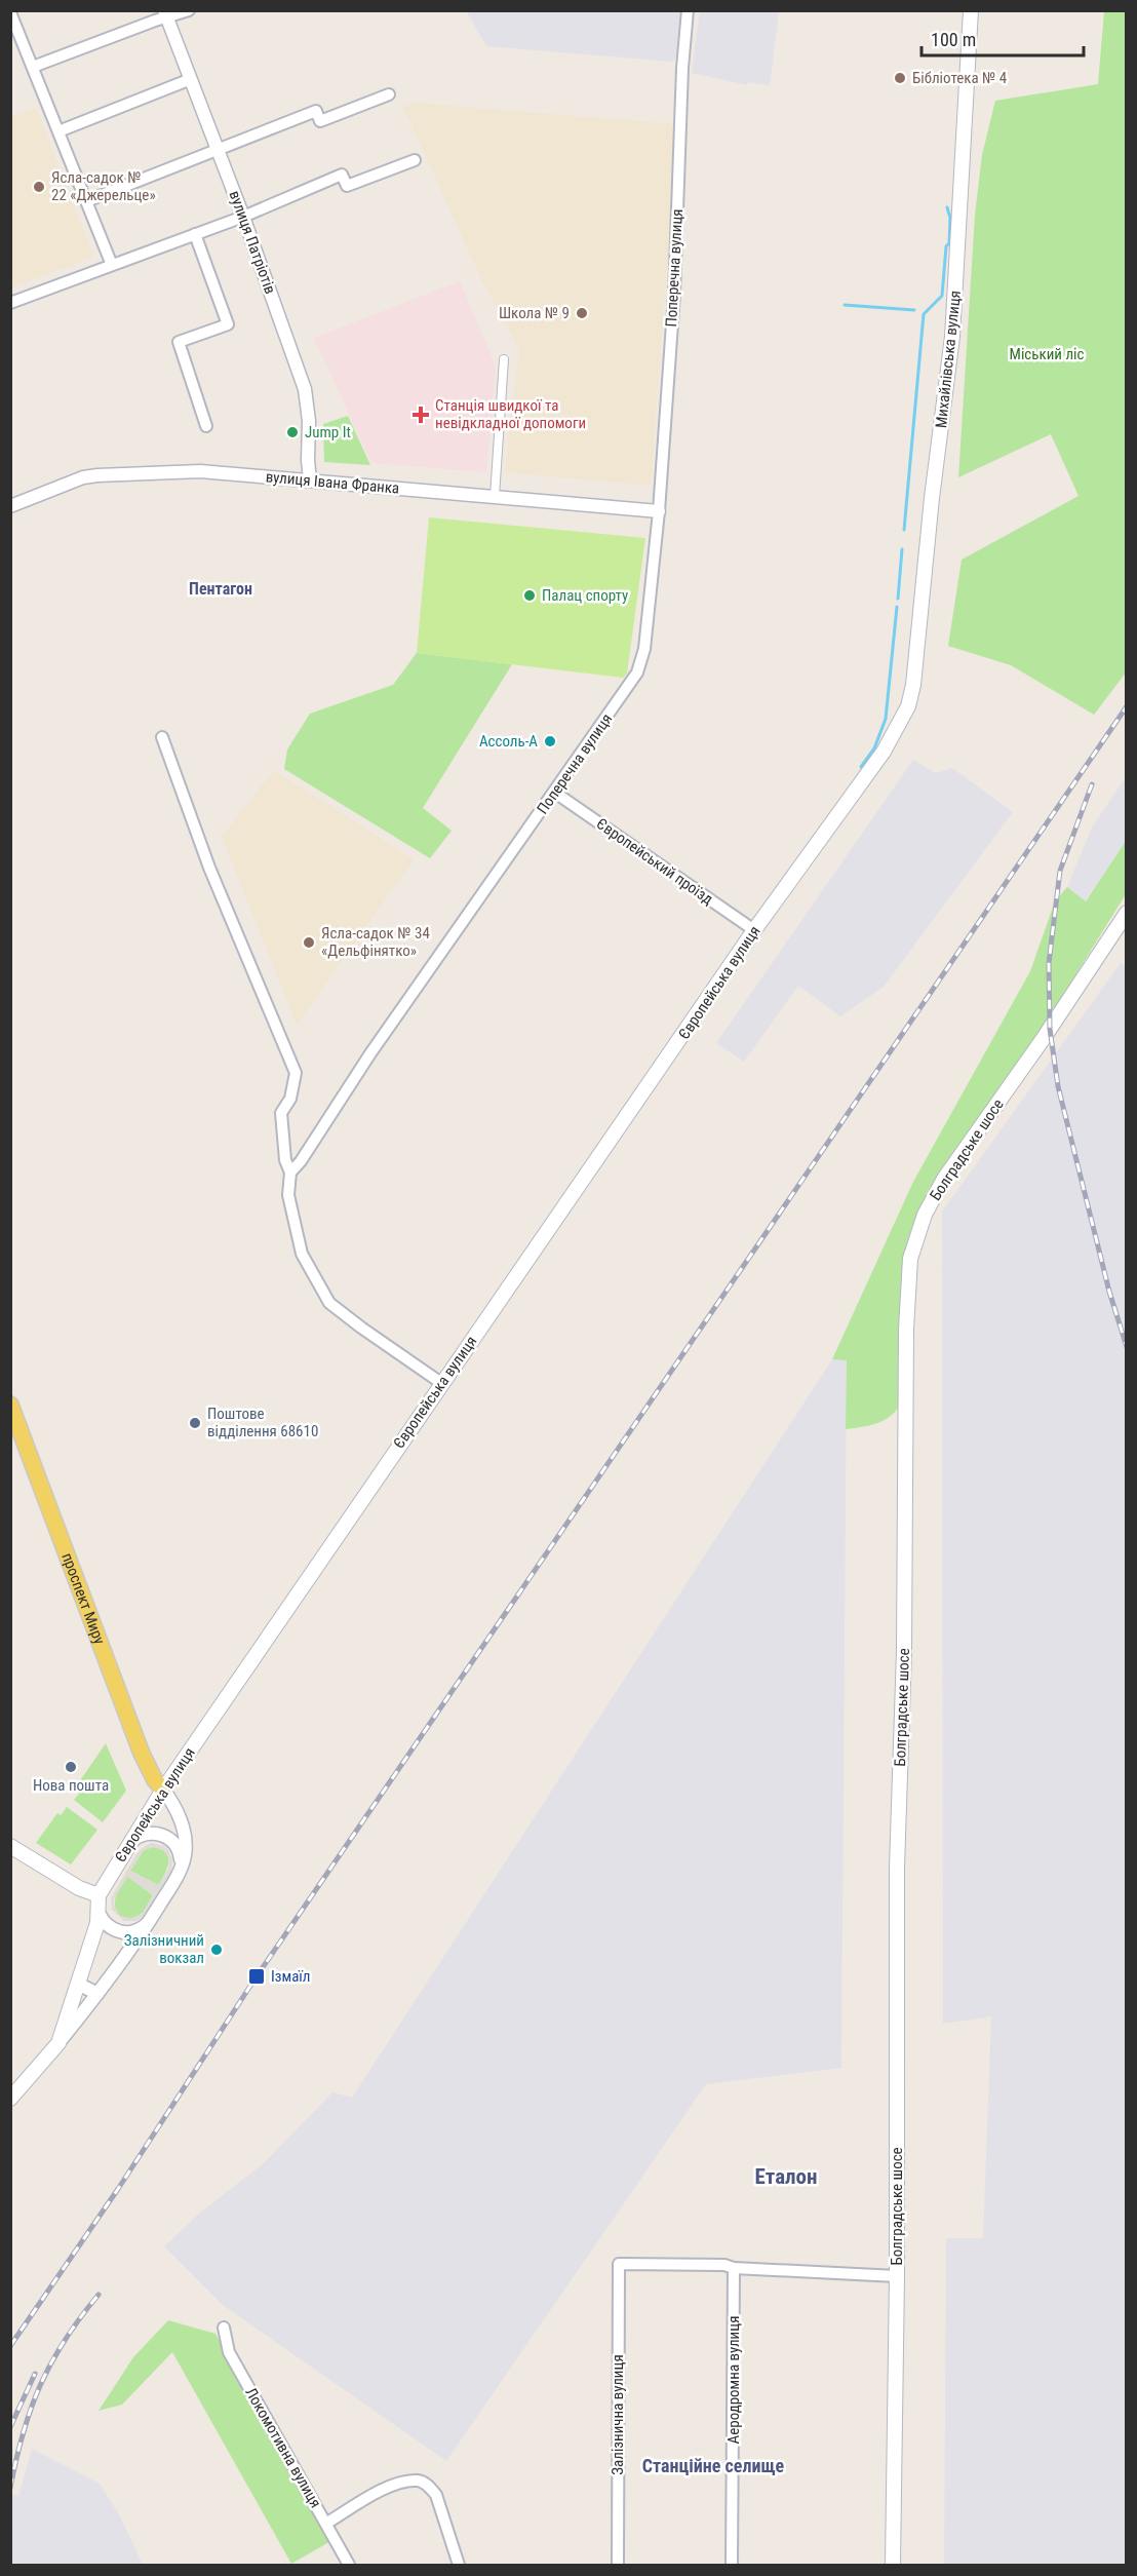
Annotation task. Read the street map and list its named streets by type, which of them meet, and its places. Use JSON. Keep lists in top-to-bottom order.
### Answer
{
  "streets": {
    "main road": [
      "Михайлівська вулиця",
      "Європейська вулиця",
      "Болградське шосе",
      "проспект Миру"
    ],
    "street": [
      "вулиця Патріотів",
      "Поперечна вулиця",
      "вулиця Івана Франка",
      "Європейський проїзд",
      "Аеродромна вулиця",
      "Залізнична вулиця",
      "Локомотивна вулиця"
    ]
  },
  "crossings": [
    ["вулиця Патріотів", "вулиця Івана Франка"],
    ["Поперечна вулиця", "вулиця Івана Франка"],
    ["Поперечна вулиця", "Європейський проїзд"],
    ["Михайлівська вулиця", "Європейська вулиця"],
    ["Європейський проїзд", "Європейська вулиця"],
    ["Європейська вулиця", "проспект Миру"],
    ["Аеродромна вулиця", "Залізнична вулиця"]
  ],
  "districts": ["Пентагон", "Еталон", "Станційне селище"],
  "parks": ["Міський ліс"],
  "places": {
    "other": [
      "Бібліотека № 4",
      "Ясла-садок № 22 «Джерельце»",
      "Школа № 9",
      "Jump It",
      "Палац спорту",
      "Ассоль-А",
      "Ясла-садок № 34 «Дельфінятко»",
      "Поштове відділення 68610",
      "Нова пошта",
      "Залізничний вокзал"
    ],
    "health": ["Станція швидкої та невідкладної допомоги"],
    "transit": ["Ізмаїл"]
  },
  "scale_bar": "100 m"
}
